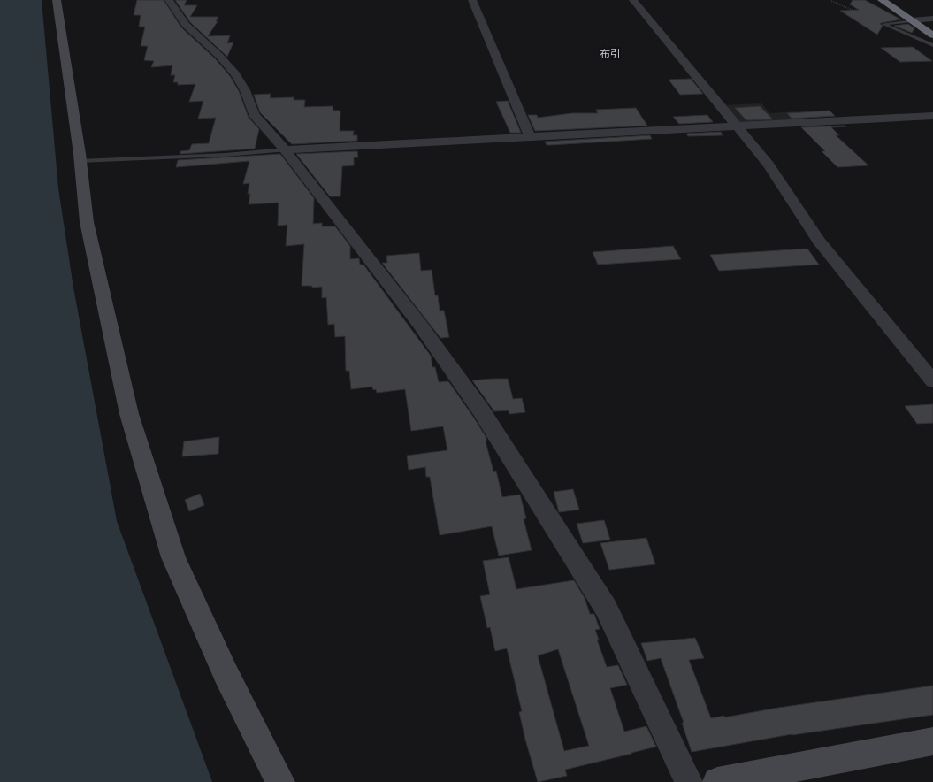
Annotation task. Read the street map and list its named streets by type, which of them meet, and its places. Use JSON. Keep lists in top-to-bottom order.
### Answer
{
  "districts": ["布引"]
}
